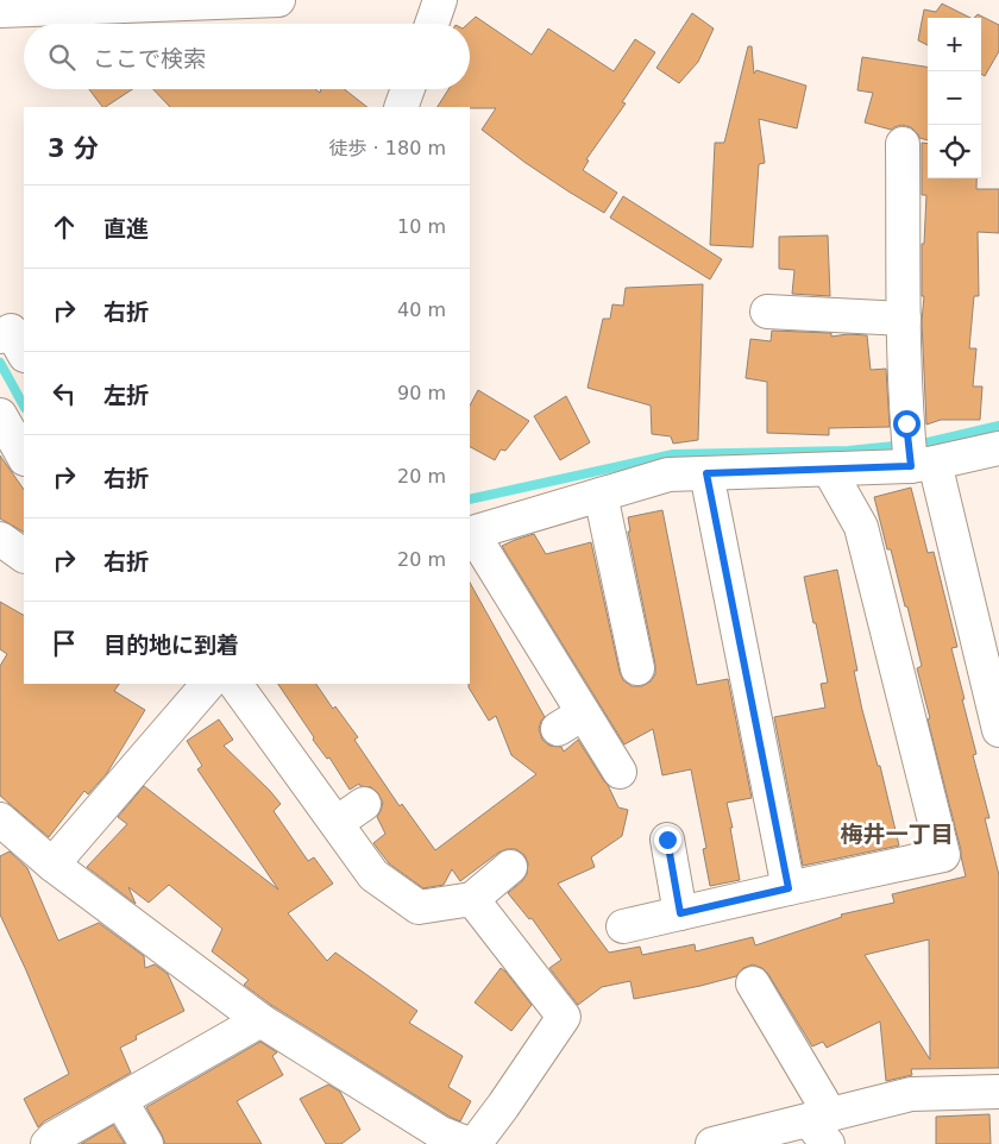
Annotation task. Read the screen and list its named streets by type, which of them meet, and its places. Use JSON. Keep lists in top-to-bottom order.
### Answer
{
  "districts": ["梅井一丁目"],
  "page": {
    "map_buttons": ["+", "−"],
    "search": "ここで検索",
    "heading": ["3 分", "徒歩 · 180 m"],
    "list": [
      ["直進", "10 m"],
      ["右折", "40 m"],
      ["左折", "90 m"],
      ["右折", "20 m"],
      ["右折", "20 m"],
      "目的地に到着"
    ]
  }
}
